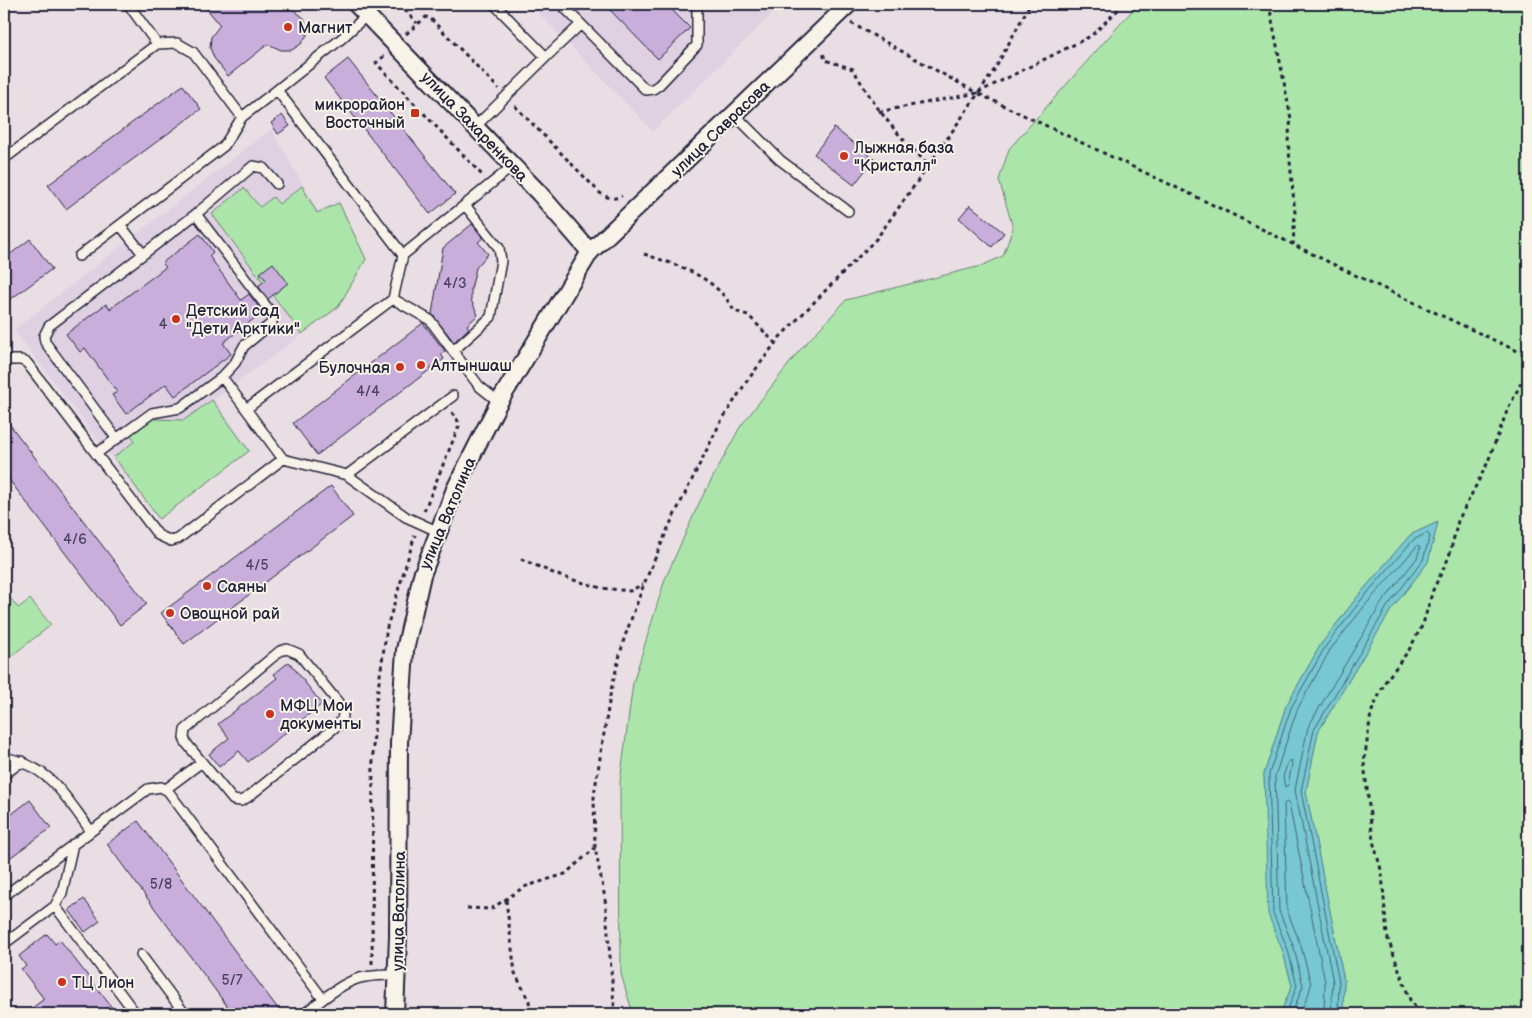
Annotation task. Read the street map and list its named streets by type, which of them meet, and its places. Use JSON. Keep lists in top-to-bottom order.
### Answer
{
  "streets": {
    "street": ["улица Захаренкова", "улица Саврасова", "улица Ватолина"]
  },
  "crossings": [
    ["улица Захаренкова", "улица Саврасова"],
    ["улица Захаренкова", "улица Ватолина"],
    ["улица Саврасова", "улица Ватолина"]
  ],
  "places": {
    "other": [
      "Магнит",
      "Лыжная база \"Кристалл\"",
      "Детский сад \"Дети Арктики\"",
      "Алтыншаш",
      "Булочная",
      "Саяны",
      "Овощной рай",
      "МФЦ Мои документы",
      "ТЦ Лион"
    ],
    "transit": ["микрорайон Восточный"]
  },
  "house_numbers": [
    "4/3",
    "4",
    "4/4",
    "4/6",
    "4/5",
    "5/8",
    "5/7"
  ]
}
